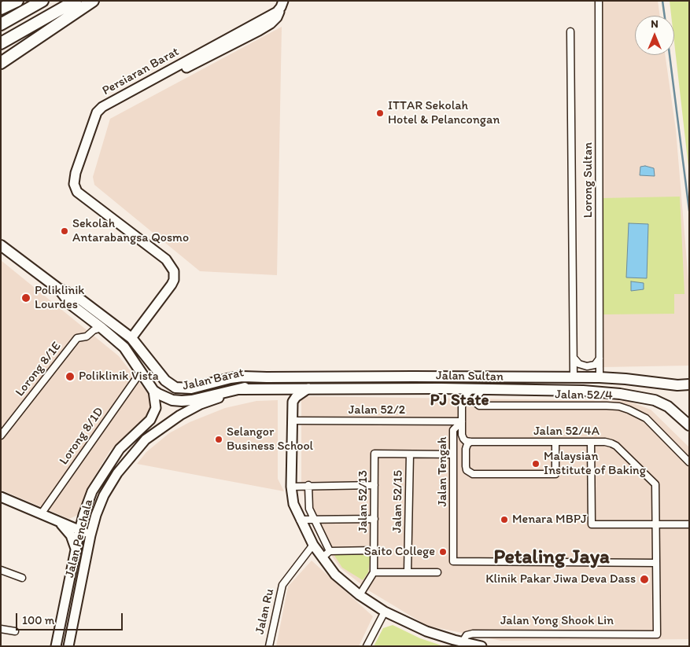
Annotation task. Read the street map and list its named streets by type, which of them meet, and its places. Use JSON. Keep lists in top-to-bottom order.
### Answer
{
  "streets": {
    "main road": [
      "Persiaran Barat",
      "Jalan Sultan",
      "Jalan Barat",
      "Jalan Penchala"
    ],
    "street": [
      "Lorong Sultan",
      "Lorong 8/1E",
      "Jalan 52/4",
      "Jalan 52/2",
      "Jalan 52/4A",
      "Lorong 8/1D",
      "Jalan Tengah",
      "Jalan 52/13",
      "Jalan 52/15",
      "Jalan Ru",
      "Jalan Yong Shook Lin"
    ]
  },
  "crossings": [
    ["Persiaran Barat", "Jalan Barat"],
    ["Lorong Sultan", "Jalan Sultan"],
    ["Lorong 8/1E", "Jalan Barat"],
    ["Jalan Sultan", "Jalan Barat"],
    ["Jalan Sultan", "Jalan 52/4"],
    ["Jalan Sultan", "Jalan Tengah"],
    ["Jalan Sultan", "Jalan Penchala"],
    ["Jalan Barat", "Lorong 8/1D"],
    ["Jalan Barat", "Jalan Penchala"],
    ["Jalan 52/2", "Jalan Tengah"],
    ["Jalan 52/4A", "Jalan Tengah"],
    ["Jalan 52/4A", "Jalan Yong Shook Lin"],
    ["Jalan 52/13", "Jalan 52/15"]
  ],
  "districts": ["PJ State", "Petaling Jaya"],
  "places": [
    "ITTAR Sekolah Hotel & Pelancongan",
    "Sekolah Antarabangsa Qosmo",
    "Poliklinik Lourdes",
    "Poliklinik Vista",
    "Selangor Business School",
    "Malaysian Institute of Baking",
    "Menara MBPJ",
    "Saito College",
    "Klinik Pakar Jiwa Deva Dass"
  ],
  "scale_bar": "100 m",
  "north": "top"
}
